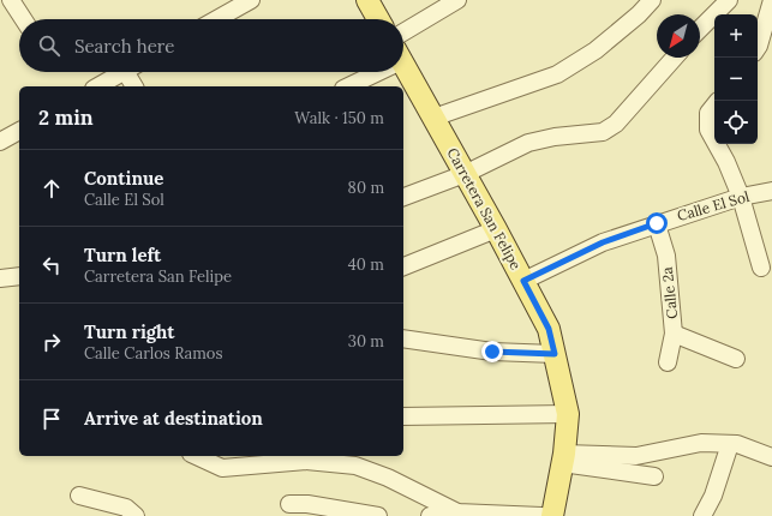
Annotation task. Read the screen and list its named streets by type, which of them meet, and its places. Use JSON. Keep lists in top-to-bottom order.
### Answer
{
  "streets": {
    "main road": ["Carretera San Felipe"],
    "street": ["Calle El Sol", "Calle 2a"]
  },
  "crossings": [
    ["Calle El Sol", "Carretera San Felipe"],
    ["Calle El Sol", "Calle 2a"]
  ],
  "north": "bottom left",
  "page": {
    "map_buttons": ["+", "−"],
    "search": "Search here",
    "heading": ["2 min", "Walk · 150 m"],
    "list": [
      ["Continue", "Calle El Sol", "80 m"],
      ["Turn left", "Carretera San Felipe", "40 m"],
      ["Turn right", "Calle Carlos Ramos", "30 m"],
      "Arrive at destination"
    ]
  }
}
